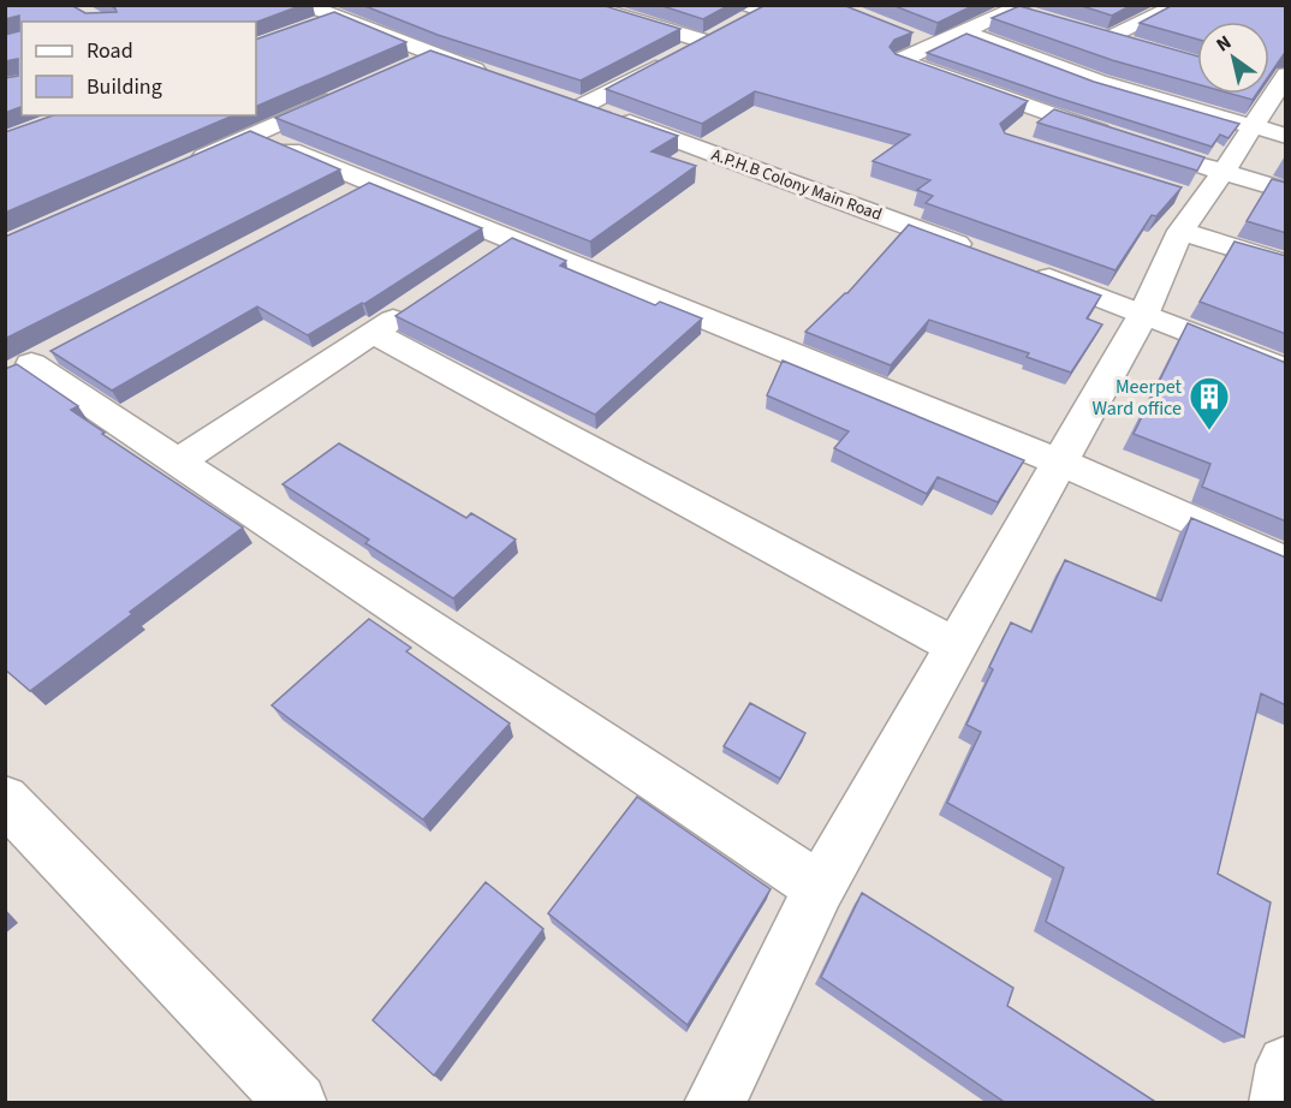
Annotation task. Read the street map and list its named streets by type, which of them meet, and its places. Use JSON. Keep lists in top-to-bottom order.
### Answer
{
  "streets": {
    "street": ["A.P.H.B Colony Main Road"]
  },
  "places": {
    "building": ["Meerpet Ward office"]
  },
  "legend": ["Road", "Building"],
  "north": "top left"
}
